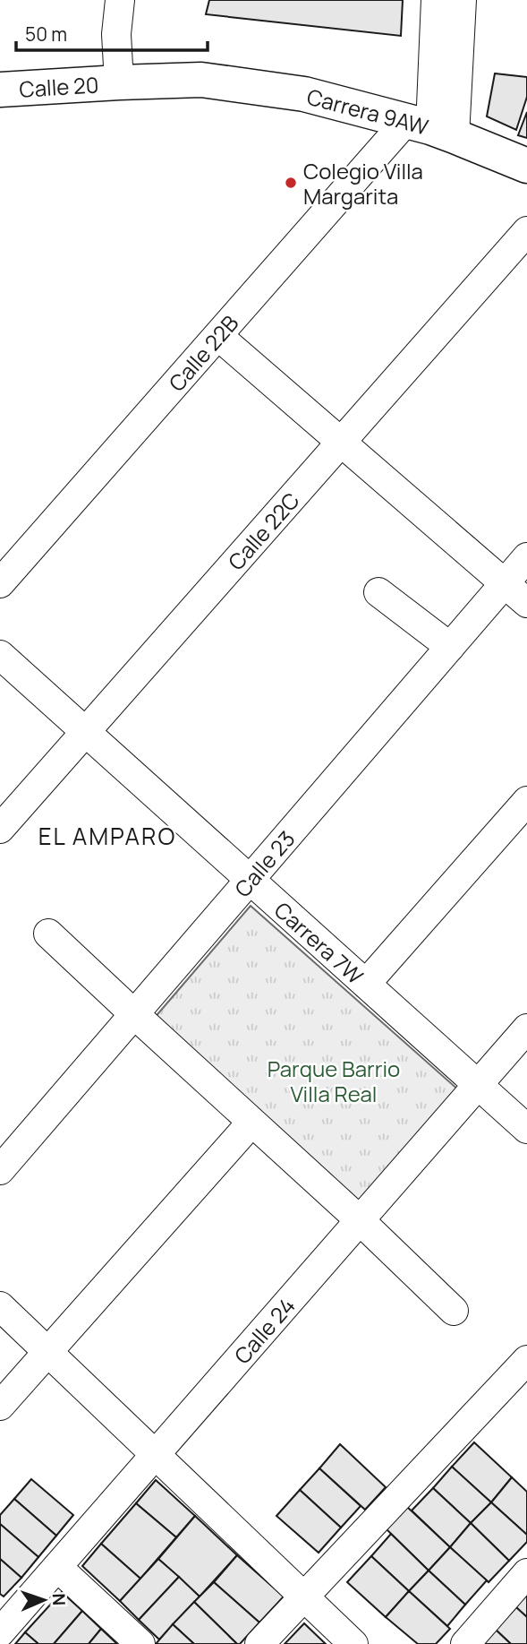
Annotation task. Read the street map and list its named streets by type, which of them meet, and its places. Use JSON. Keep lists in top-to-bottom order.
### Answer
{
  "streets": {
    "main road": ["Calle 20", "Carrera 9AW"],
    "street": [
      "Calle 22B",
      "Calle 22C",
      "Calle 23",
      "Carrera 7W",
      "Calle 24"
    ]
  },
  "crossings": [
    ["Calle 20", "Carrera 9AW"],
    ["Carrera 9AW", "Calle 22B"],
    ["Calle 22C", "Carrera 7W"],
    ["Calle 23", "Carrera 7W"],
    ["Carrera 7W", "Calle 24"]
  ],
  "districts": ["EL AMPARO"],
  "parks": ["Parque Barrio Villa Real"],
  "places": ["Colegio Villa Margarita"],
  "scale_bar": "50 m",
  "north": "right"
}
